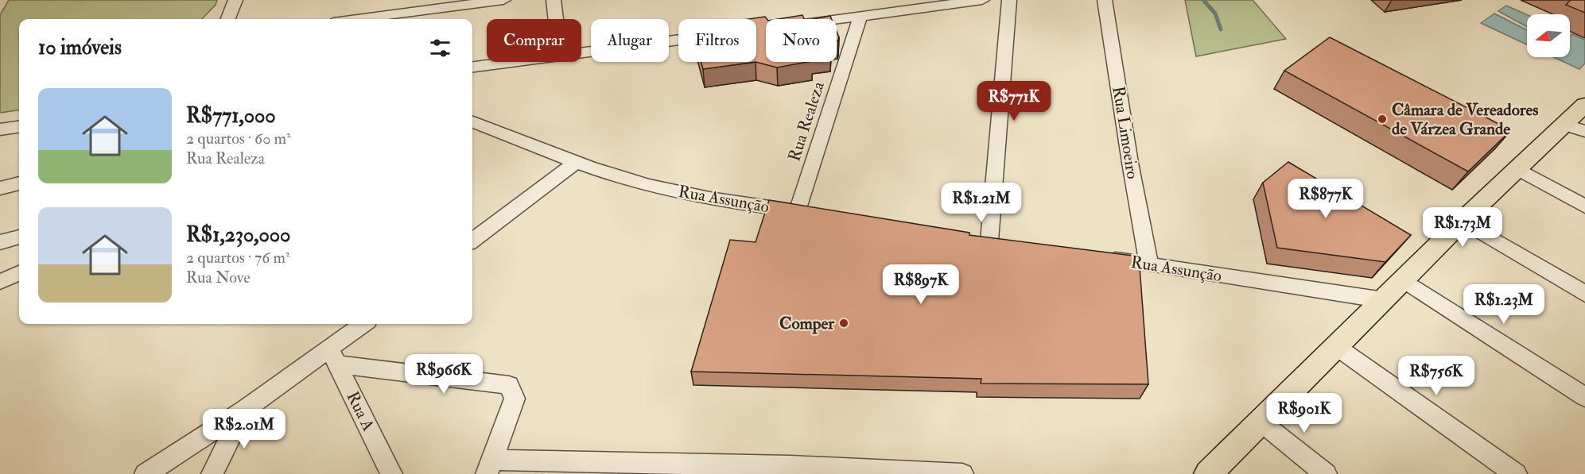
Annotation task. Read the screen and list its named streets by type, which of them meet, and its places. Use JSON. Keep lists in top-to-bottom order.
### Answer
{
  "streets": {
    "street": [
      "Rua Realeza",
      "Rua Limoeiro",
      "Rua Assunção",
      "Rua A"
    ]
  },
  "crossings": [
    ["Rua Realeza", "Rua Assunção"],
    ["Rua Limoeiro", "Rua Assunção"]
  ],
  "places": ["Câmara de Vereadores de Várzea Grande", "Comper"],
  "north": "left",
  "page": {
    "chip": [
      "Comprar",
      "Alugar",
      "Filtros",
      "Novo"
    ],
    "heading": "10 imóveis",
    "list": [
      {
        "name": "R$771,000",
        "note": "2 quartos · 60 m² · Rua Realeza"
      },
      {
        "name": "R$1,230,000",
        "note": "2 quartos · 76 m² · Rua Nove"
      }
    ],
    "price": [
      "R$771K",
      "R$877K",
      "R$1.21M",
      "R$1.73M",
      "R$897K",
      "R$1.23M",
      "R$966K",
      "R$756K",
      "R$901K",
      "R$2.01M"
    ]
  }
}
